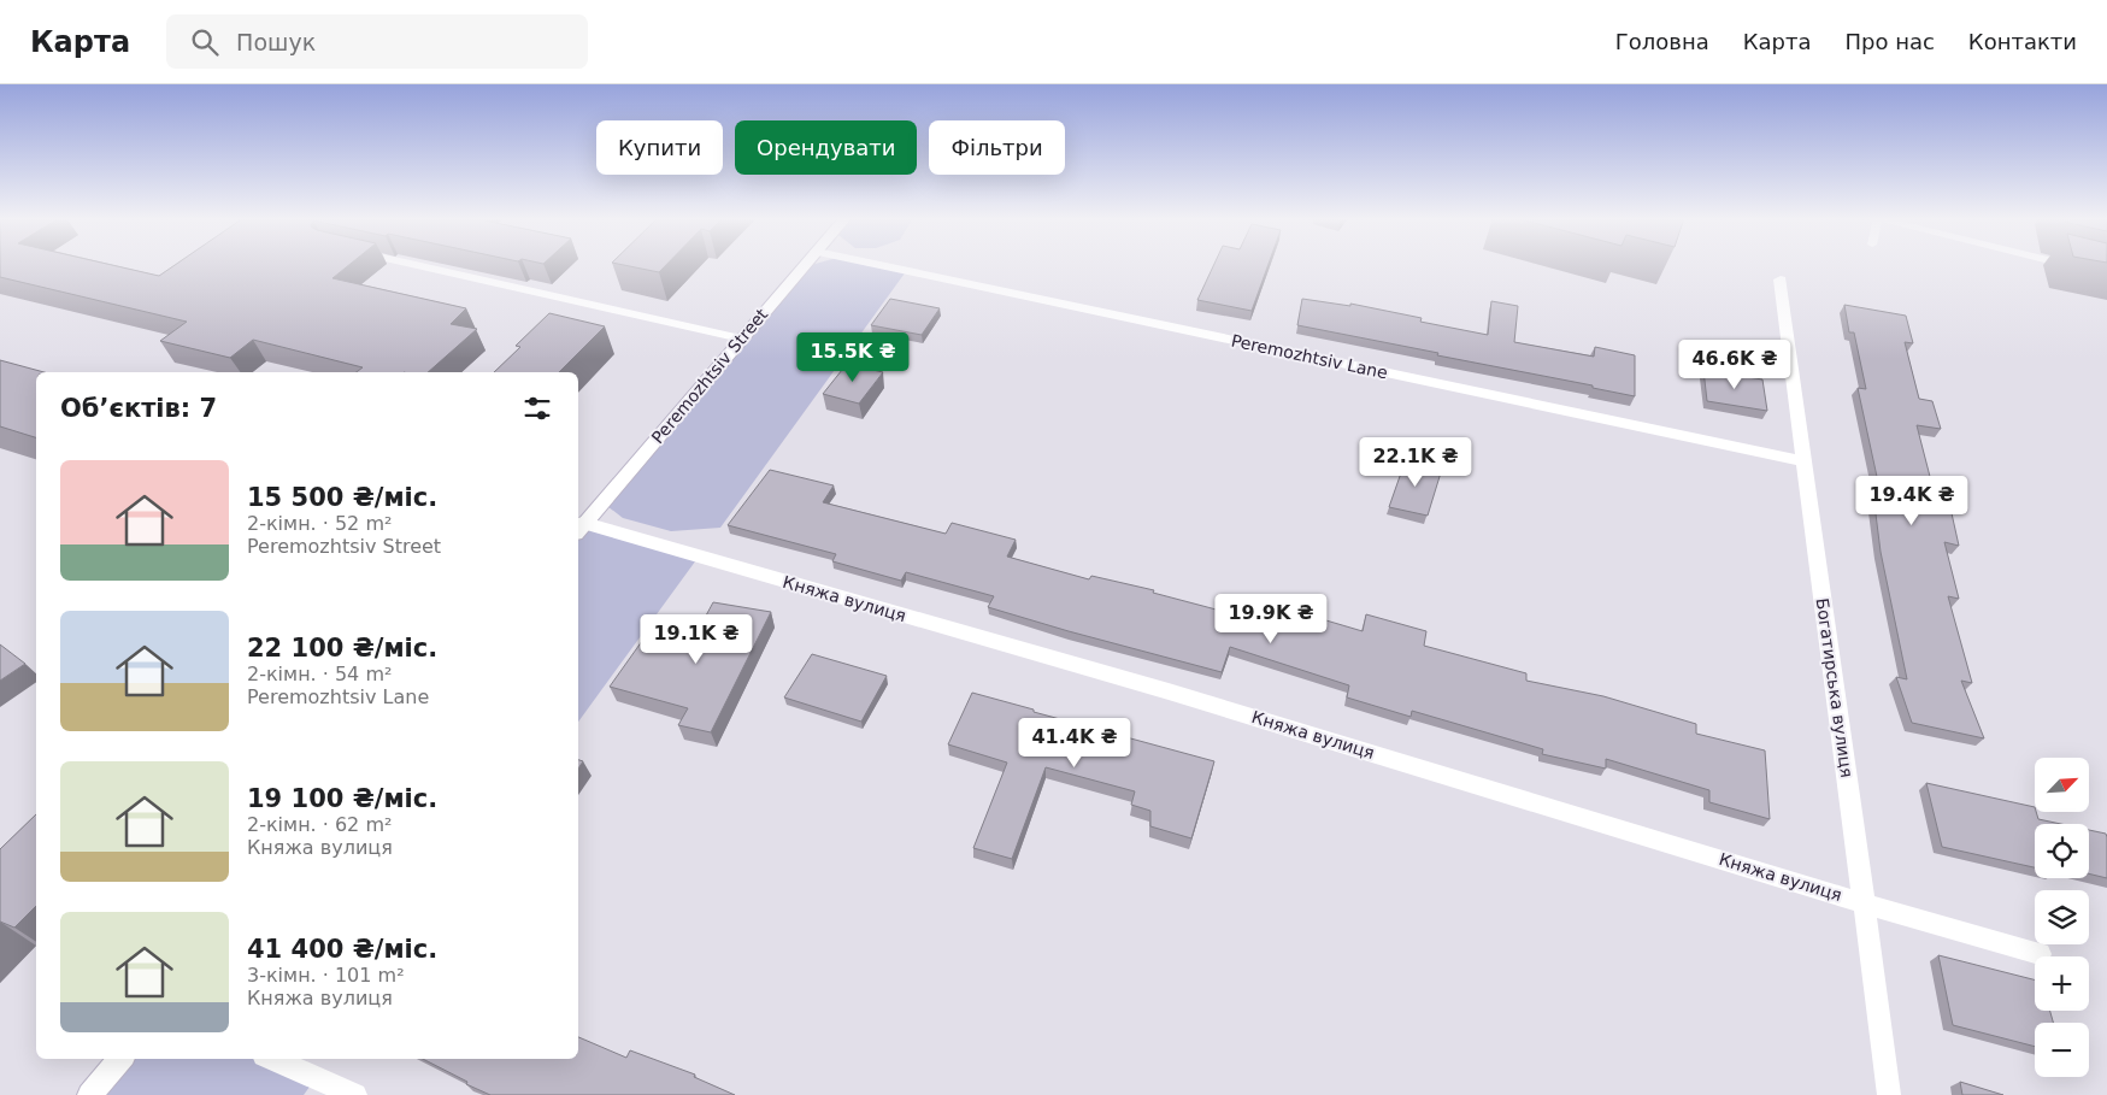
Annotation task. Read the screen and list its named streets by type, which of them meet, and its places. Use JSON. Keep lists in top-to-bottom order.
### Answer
{
  "streets": {
    "street": [
      "Peremozhtsiv Lane",
      "Peremozhtsiv Street",
      "Княжа вулиця",
      "Богатирська вулиця"
    ]
  },
  "crossings": [
    ["Peremozhtsiv Lane", "Богатирська вулиця"],
    ["Peremozhtsiv Street", "Княжа вулиця"],
    ["Княжа вулиця", "Богатирська вулиця"]
  ],
  "north": "top right",
  "page": {
    "header": "Карта",
    "search": "Пошук",
    "nav": [
      "Головна",
      "Карта",
      "Про нас",
      "Контакти"
    ],
    "chip": ["Купити", "Орендувати", "Фільтри"],
    "price": [
      "15.5K ₴",
      "46.6K ₴",
      "22.1K ₴",
      "19.4K ₴",
      "19.9K ₴",
      "19.1K ₴",
      "41.4K ₴"
    ],
    "heading": "Об’єктів: 7",
    "list": [
      {
        "name": "15 500 ₴/міс.",
        "note": "2-кімн. · 52 m² · Peremozhtsiv Street"
      },
      {
        "name": "22 100 ₴/міс.",
        "note": "2-кімн. · 54 m² · Peremozhtsiv Lane"
      },
      {
        "name": "19 100 ₴/міс.",
        "note": "2-кімн. · 62 m² · Княжа вулиця"
      },
      {
        "name": "41 400 ₴/міс.",
        "note": "3-кімн. · 101 m² · Княжа вулиця"
      }
    ],
    "map_buttons": ["+", "−"]
  }
}
